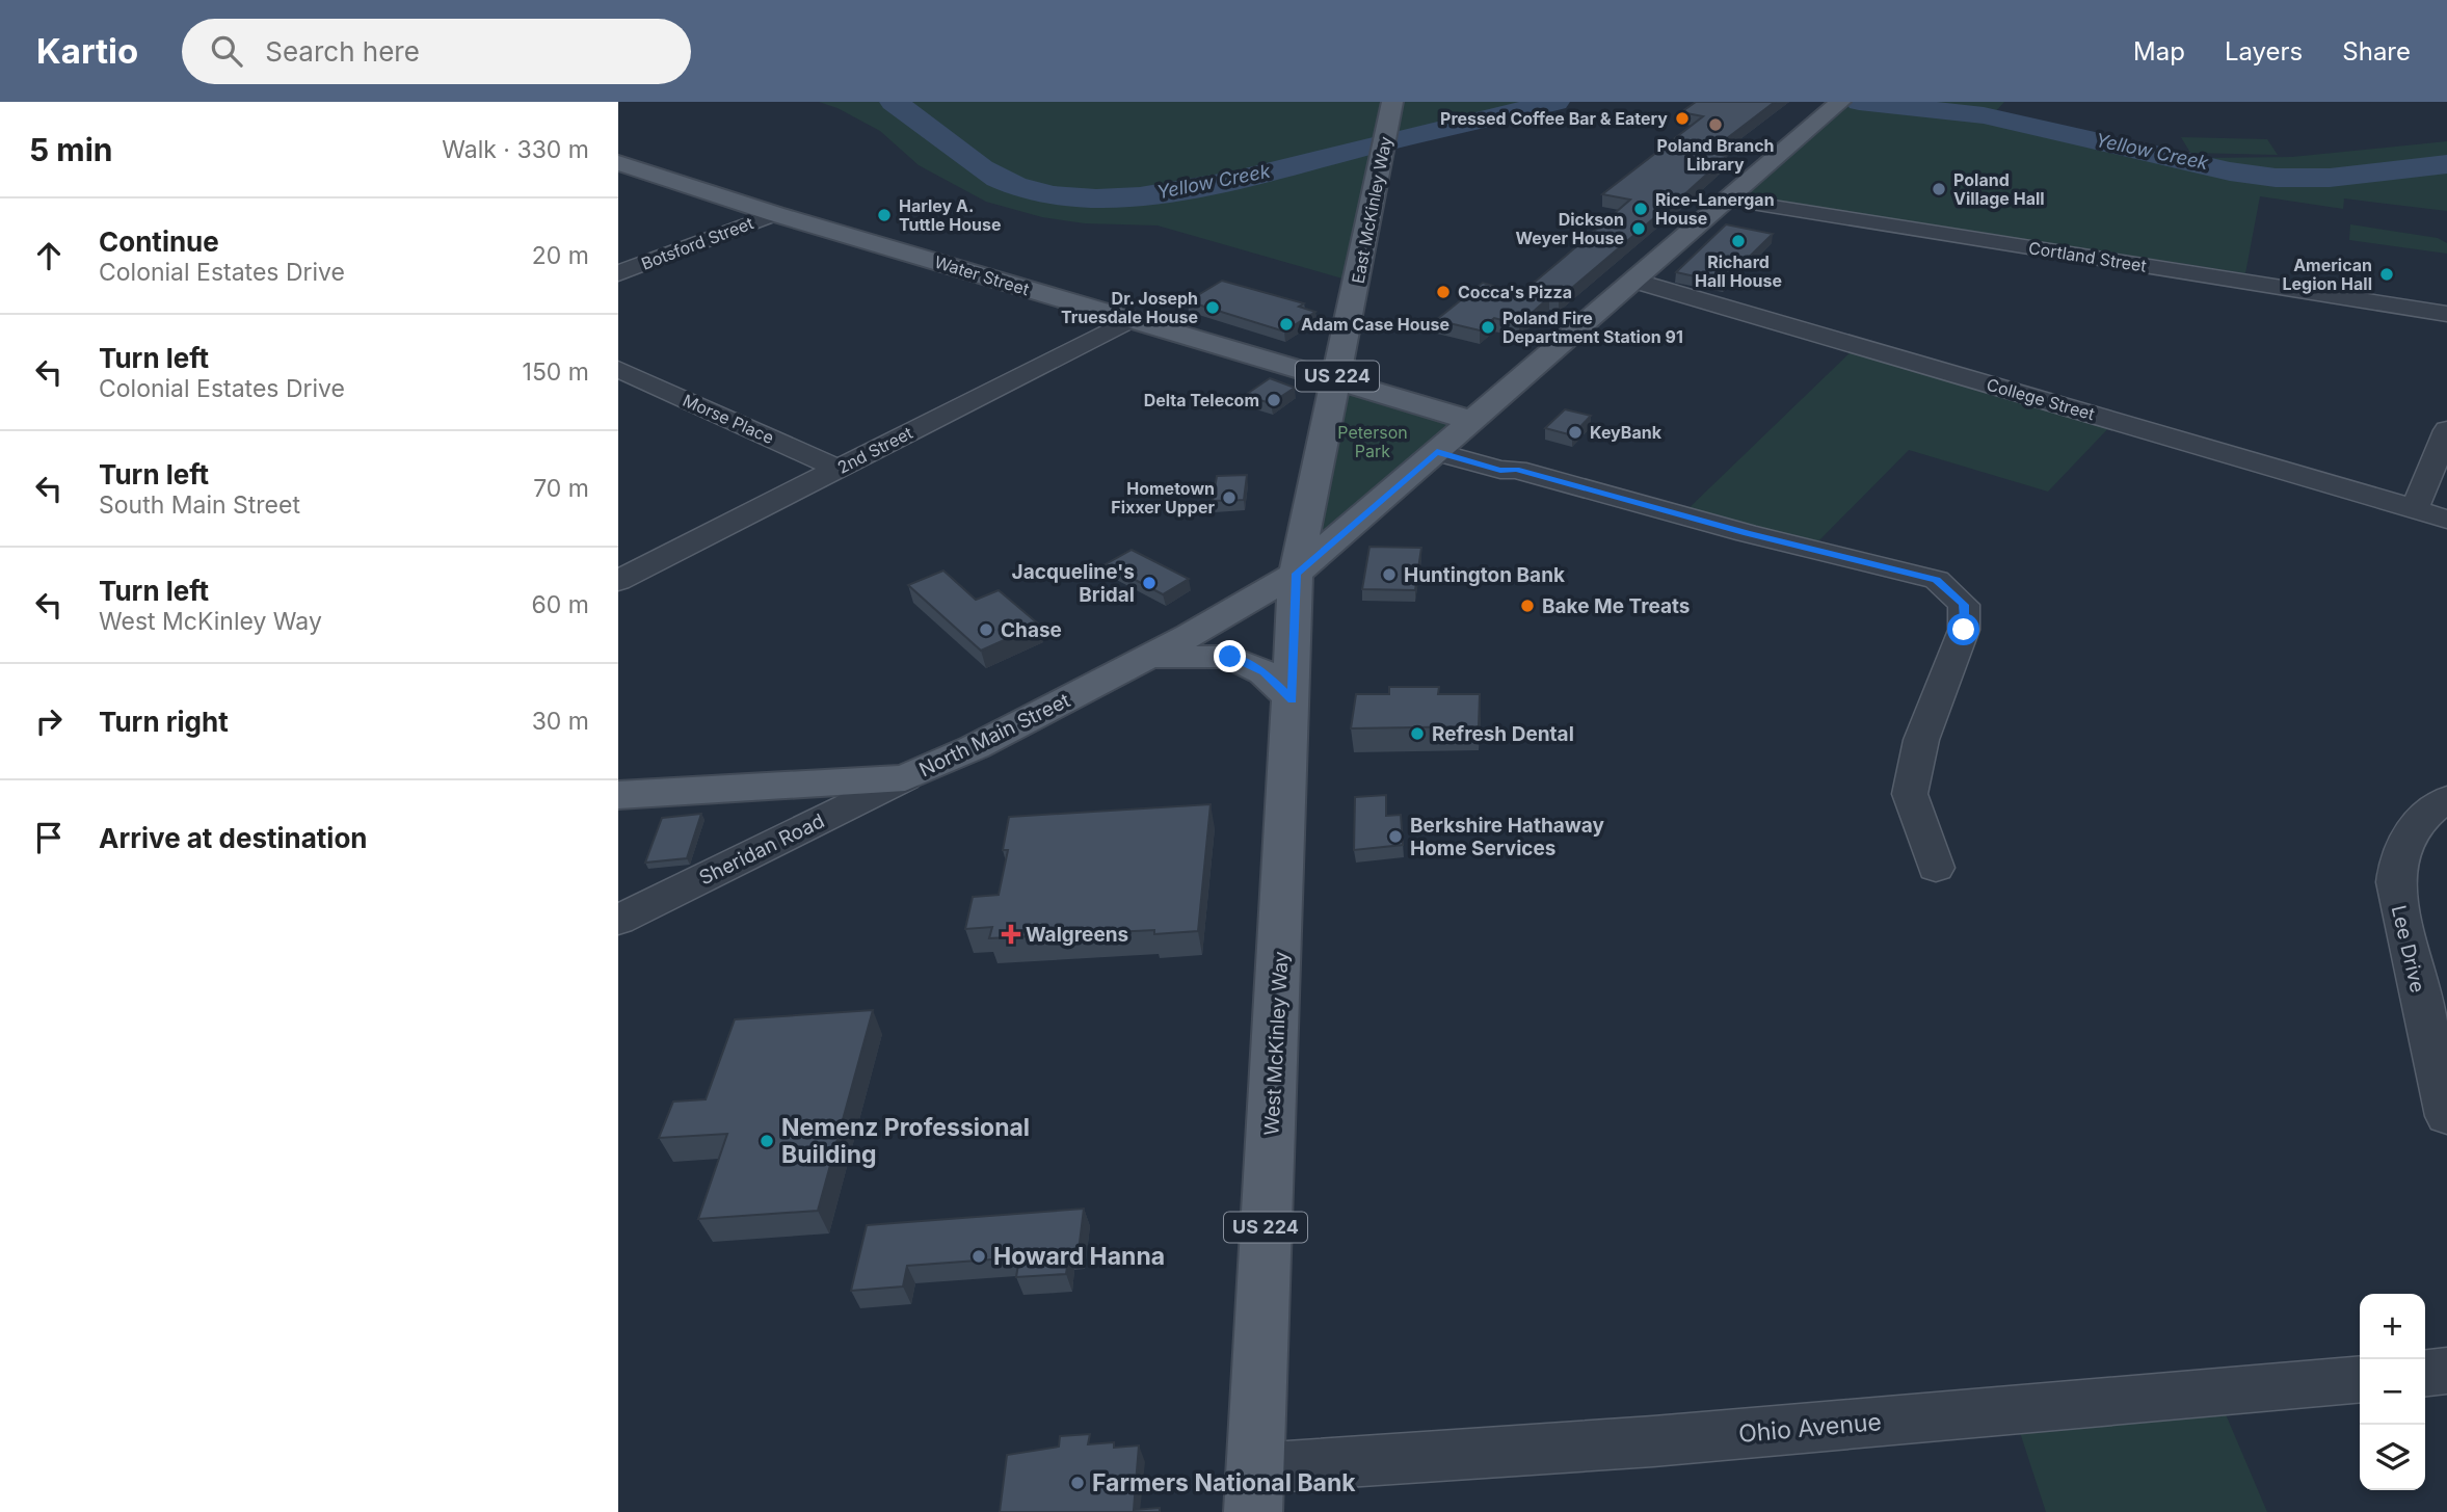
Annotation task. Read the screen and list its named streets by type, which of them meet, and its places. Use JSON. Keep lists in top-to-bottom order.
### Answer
{
  "streets": {
    "main road": [
      "East McKinley Way",
      "Water Street",
      "US 224",
      "North Main Street",
      "West McKinley Way"
    ],
    "street": [
      "Botsford Street",
      "Cortland Street",
      "College Street",
      "Morse Place",
      "2nd Street",
      "Sheridan Road",
      "Lee Drive",
      "Ohio Avenue"
    ]
  },
  "crossings": [
    ["East McKinley Way", "Water Street"],
    ["East McKinley Way", "North Main Street"],
    ["East McKinley Way", "West McKinley Way"],
    ["Botsford Street", "Water Street"],
    ["Cortland Street", "North Main Street"],
    ["Water Street", "2nd Street"],
    ["Water Street", "North Main Street"],
    ["College Street", "North Main Street"],
    ["Morse Place", "2nd Street"],
    ["North Main Street", "Sheridan Road"],
    ["North Main Street", "West McKinley Way"],
    ["West McKinley Way", "Ohio Avenue"]
  ],
  "water": ["Yellow Creek"],
  "parks": ["Peterson Park"],
  "places": {
    "other": [
      "Pressed Coffee Bar & Eatery",
      "Poland Branch Library",
      "Poland Village Hall",
      "Rice-Lanergan House",
      "Harley A. Tuttle House",
      "Dickson Weyer House",
      "Richard Hall House",
      "American Legion Hall",
      "Cocca's Pizza",
      "Dr. Joseph Truesdale House",
      "Adam Case House",
      "Poland Fire Department Station 91",
      "Delta Telecom",
      "KeyBank",
      "Hometown Fixxer Upper",
      "Huntington Bank",
      "Jacqueline's Bridal",
      "Bake Me Treats",
      "Chase",
      "Refresh Dental",
      "Berkshire Hathaway Home Services",
      "Nemenz Professional Building",
      "Howard Hanna",
      "Farmers National Bank"
    ],
    "health": ["Walgreens"]
  },
  "page": {
    "header": "Kartio",
    "search": "Search here",
    "nav": ["Map", "Layers", "Share"],
    "heading": ["5 min", "Walk · 330 m"],
    "list": [
      ["Continue", "Colonial Estates Drive", "20 m"],
      ["Turn left", "Colonial Estates Drive", "150 m"],
      ["Turn left", "South Main Street", "70 m"],
      ["Turn left", "West McKinley Way", "60 m"],
      ["Turn right", "30 m"],
      "Arrive at destination"
    ],
    "map_buttons": ["+", "−"]
  }
}
